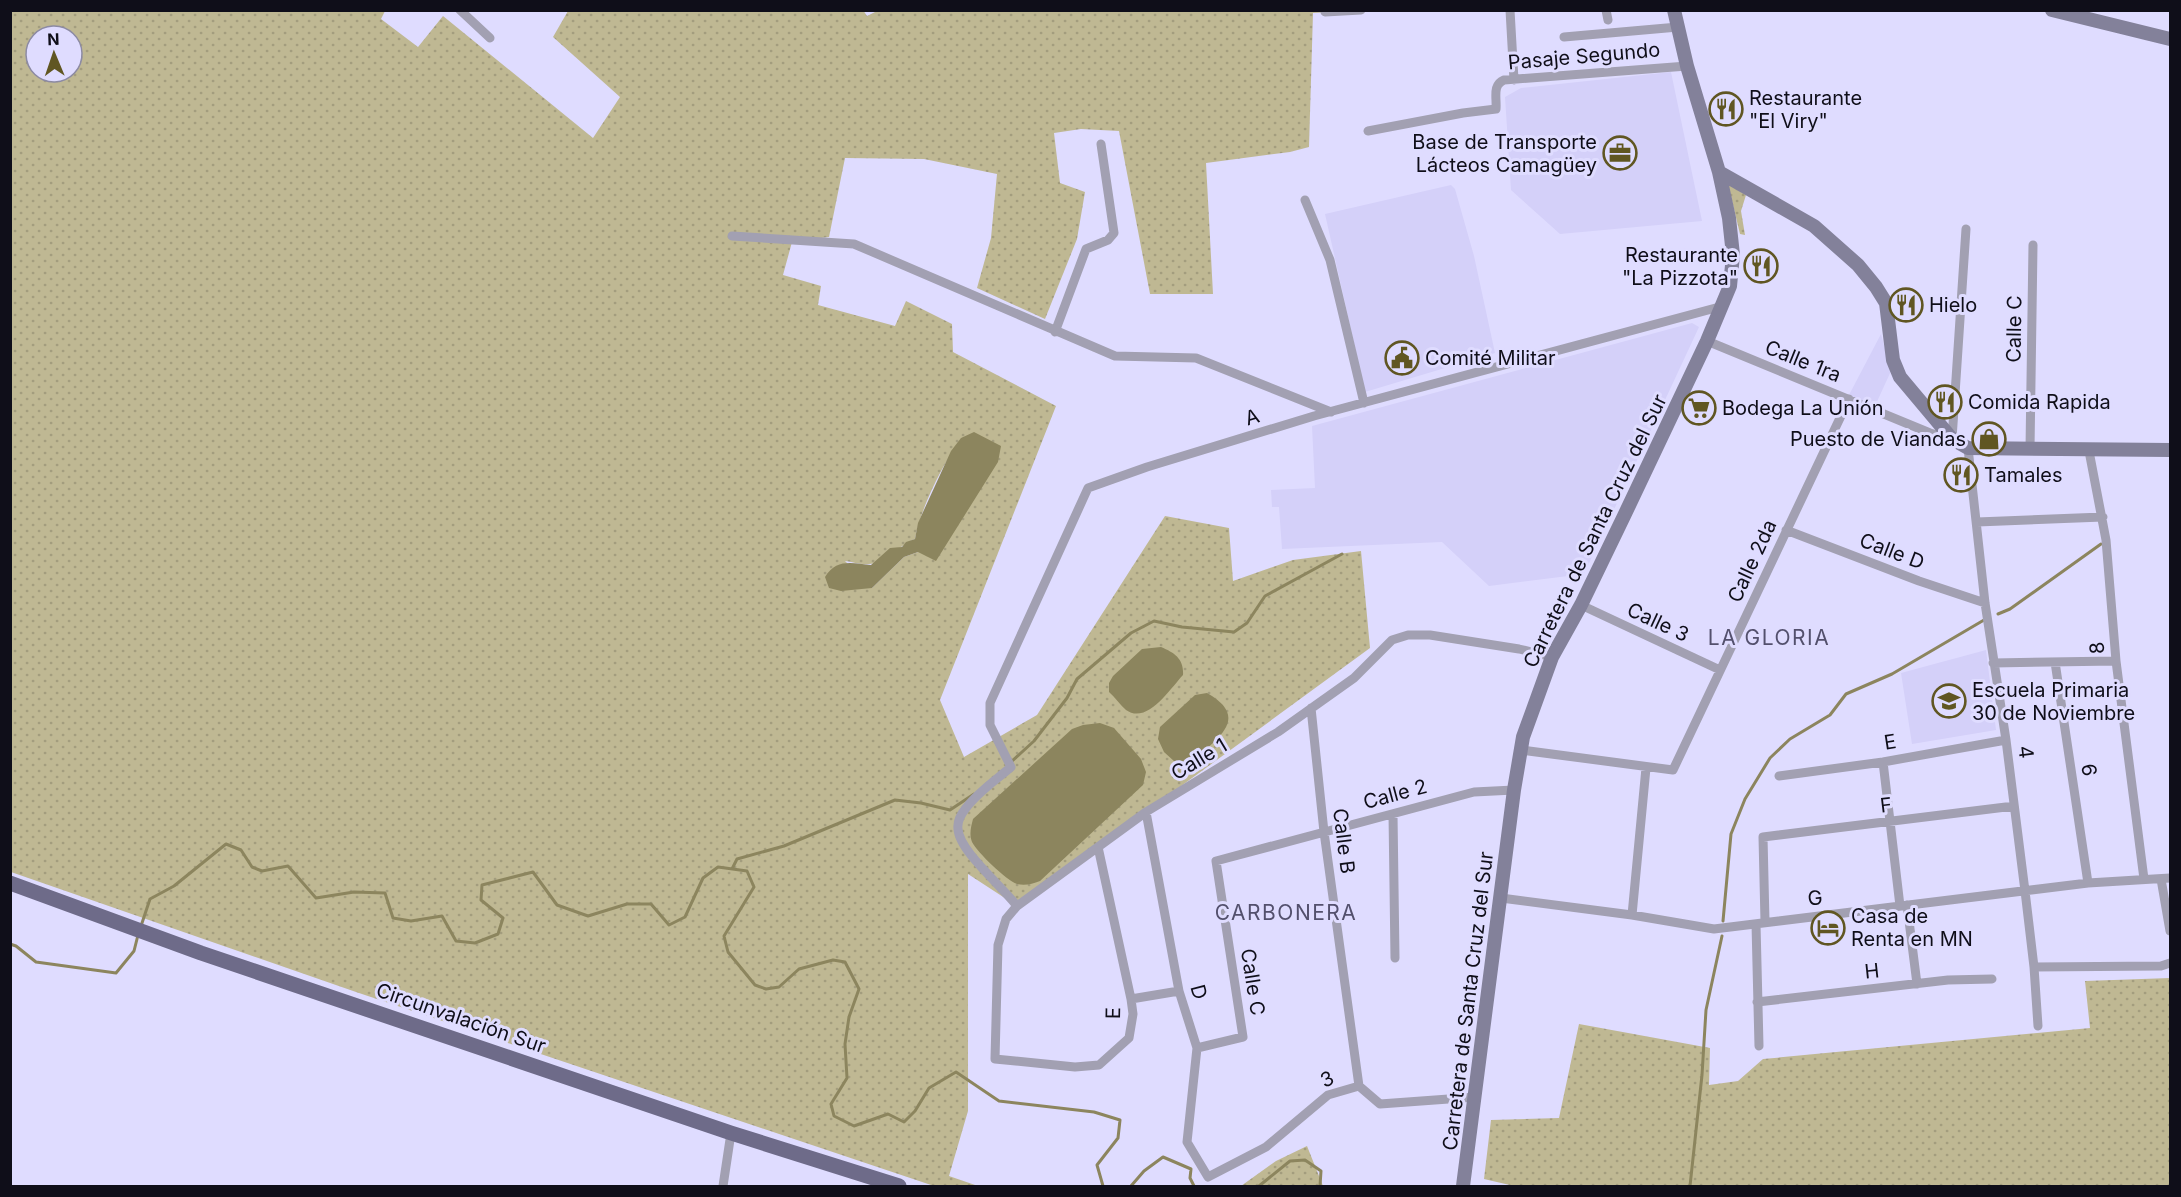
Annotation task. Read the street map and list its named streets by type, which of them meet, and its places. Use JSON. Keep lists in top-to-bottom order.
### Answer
{
  "streets": {
    "main road": ["Carretera de Santa Cruz del Sur", "Circunvalación Sur"],
    "street": [
      "Pasaje Segundo",
      "Calle C",
      "Calle 1ra",
      "A",
      "Calle D",
      "Calle 2da",
      "Calle 3",
      "8",
      "E",
      "4",
      "Calle 1",
      "6",
      "Calle 2",
      "F",
      "Calle B",
      "G",
      "H",
      "D",
      "3"
    ]
  },
  "crossings": [
    ["Pasaje Segundo", "Carretera de Santa Cruz del Sur"],
    ["Calle C", "Calle 2"],
    ["Calle C", "D"],
    ["Calle 1ra", "Carretera de Santa Cruz del Sur"],
    ["Calle 1ra", "Calle 2da"],
    ["A", "Carretera de Santa Cruz del Sur"],
    ["A", "Calle 1"],
    ["Carretera de Santa Cruz del Sur", "Calle 3"],
    ["Carretera de Santa Cruz del Sur", "Calle 1"],
    ["Carretera de Santa Cruz del Sur", "Calle 2"],
    ["Carretera de Santa Cruz del Sur", "G"],
    ["Carretera de Santa Cruz del Sur", "3"],
    ["Calle D", "Calle 2da"],
    ["Calle D", "4"],
    ["Calle 2da", "Calle 3"],
    ["8", "G"],
    ["E", "4"],
    ["E", "Calle 1"],
    ["4", "F"],
    ["4", "G"],
    ["Calle 1", "Calle B"],
    ["Calle 1", "D"],
    ["6", "G"],
    ["Calle 2", "Calle B"],
    ["F", "G"],
    ["Calle B", "3"],
    ["D", "3"]
  ],
  "districts": ["LA GLORIA", "CARBONERA"],
  "places": {
    "restaurant": [
      "Restaurante \"El Viry\"",
      "Restaurante \"La Pizzota\"",
      "Hielo",
      "Comida Rapida",
      "Tamales"
    ],
    "office": ["Base de Transporte Lácteos Camagüey"],
    "public building": ["Comité Militar"],
    "supermarket": ["Bodega La Unión"],
    "shop": ["Puesto de Viandas"],
    "school or university": ["Escuela Primaria 30 de Noviembre"],
    "hotel": ["Casa de Renta en MN"]
  },
  "north": "top"
}
